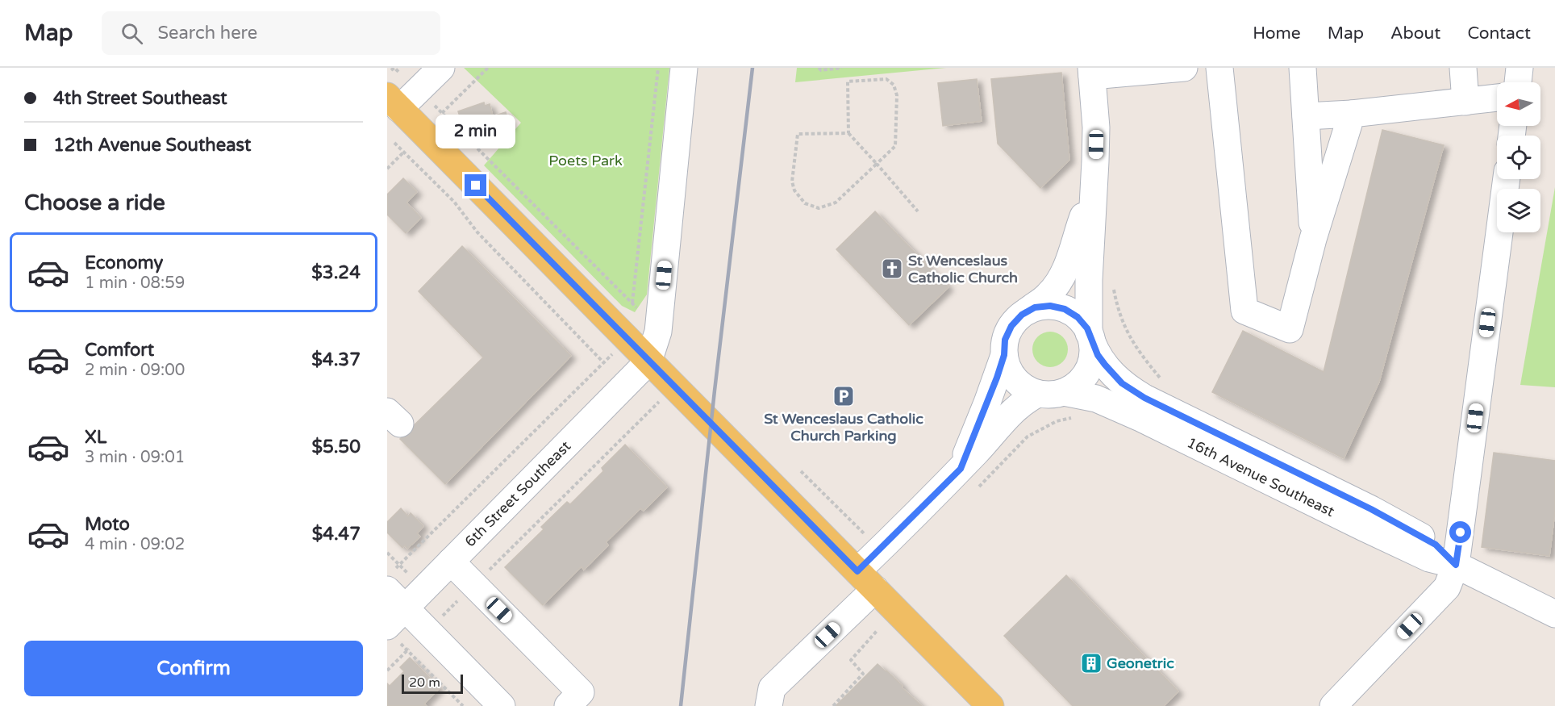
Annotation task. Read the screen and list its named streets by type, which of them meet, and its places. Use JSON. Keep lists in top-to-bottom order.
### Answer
{
  "streets": {
    "street": ["16th Avenue Southeast", "6th Street Southeast"]
  },
  "parks": ["Poets Park"],
  "places": {
    "church": ["St Wenceslaus Catholic Church"],
    "parking": ["St Wenceslaus Catholic Church Parking"],
    "building": ["Geonetric"]
  },
  "scale_bar": "20 m",
  "north": "left",
  "page": {
    "header": "Map",
    "search": "Search here",
    "nav": [
      "Home",
      "Map",
      "About",
      "Contact"
    ],
    "banner": ["4th Street Southeast", "12th Avenue Southeast"],
    "bubble": "2 min",
    "heading": "Choose a ride",
    "list": [
      {
        "name": "Economy",
        "note": "1 min · 08:59",
        "value": "$3.24"
      },
      {
        "name": "Comfort",
        "note": "2 min · 09:00",
        "value": "$4.37"
      },
      {
        "name": "XL",
        "note": "3 min · 09:01",
        "value": "$5.50"
      },
      {
        "name": "Moto",
        "note": "4 min · 09:02",
        "value": "$4.47"
      }
    ],
    "buttons": "Confirm",
    "scale": "20 m"
  }
}
